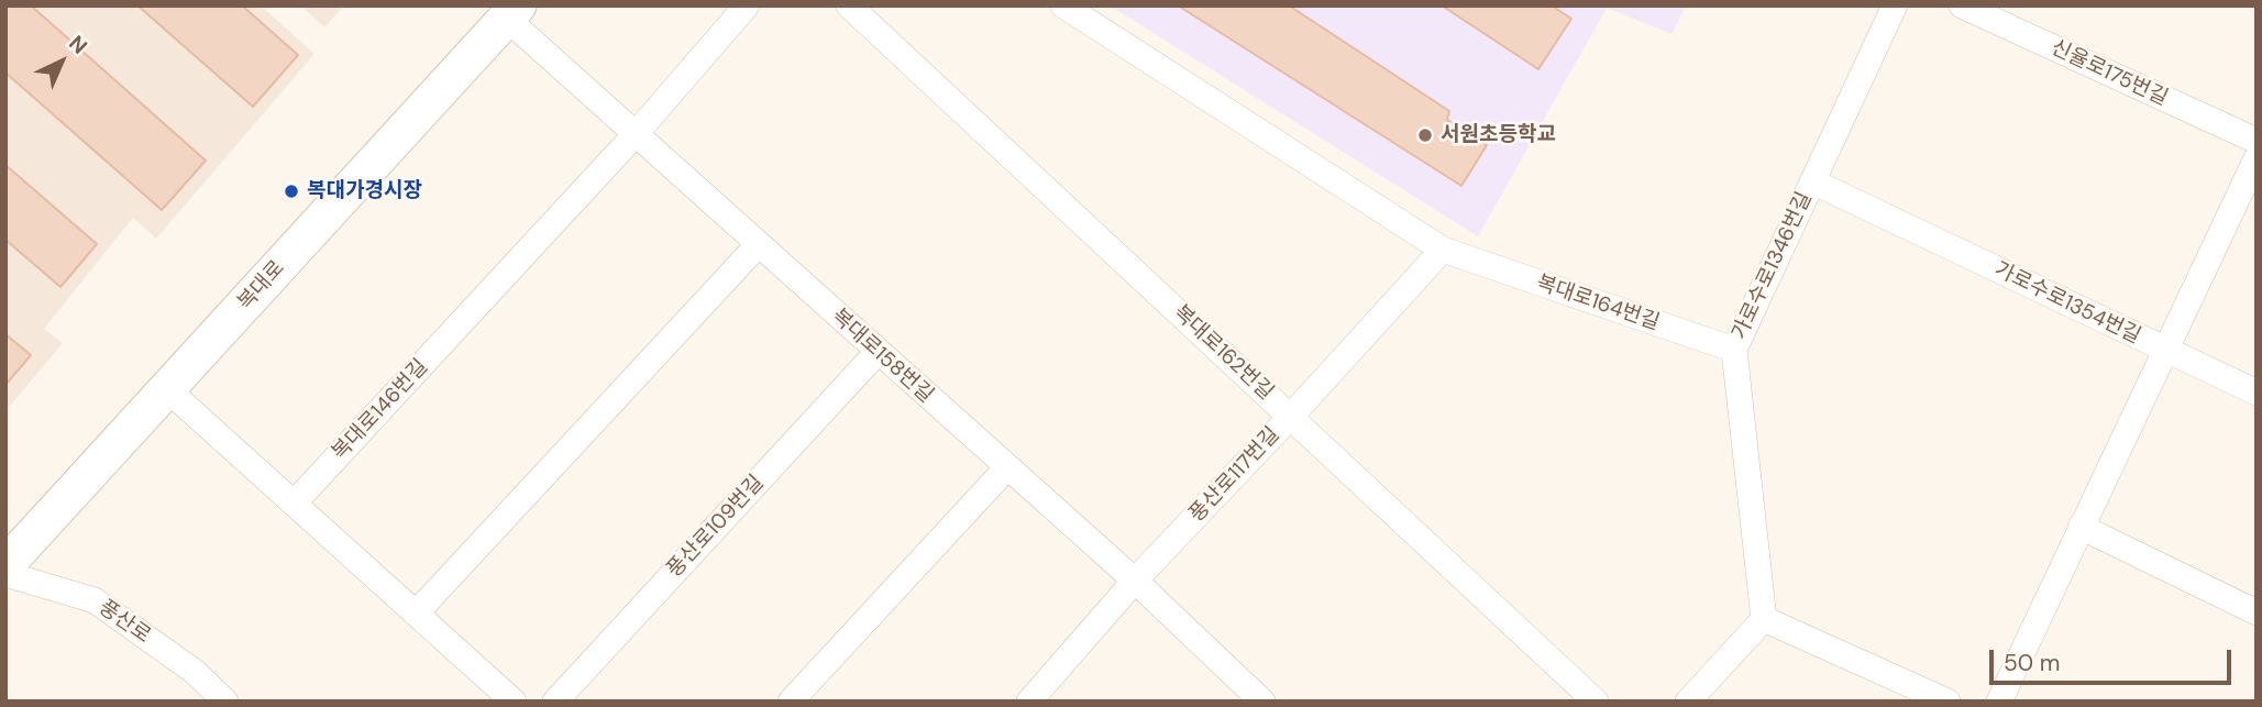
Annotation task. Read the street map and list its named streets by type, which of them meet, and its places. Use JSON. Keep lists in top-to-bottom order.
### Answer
{
  "streets": {
    "street": [
      "신율로175번길",
      "가로수로1346번길",
      "복대로",
      "복대로164번길",
      "가로수로1354번길",
      "복대로162번길",
      "복대로158번길",
      "복대로146번길",
      "풍산로117번길",
      "풍산로109번길",
      "풍산로"
    ]
  },
  "crossings": [
    ["가로수로1346번길", "복대로164번길"],
    ["가로수로1346번길", "가로수로1354번길"],
    ["복대로", "복대로158번길"],
    ["복대로164번길", "풍산로117번길"],
    ["복대로162번길", "풍산로117번길"],
    ["복대로158번길", "복대로146번길"],
    ["복대로158번길", "풍산로117번길"],
    ["복대로158번길", "풍산로109번길"]
  ],
  "places": ["서원초등학교", "복대가경시장"],
  "scale_bar": "50 m",
  "north": "top right"
}
